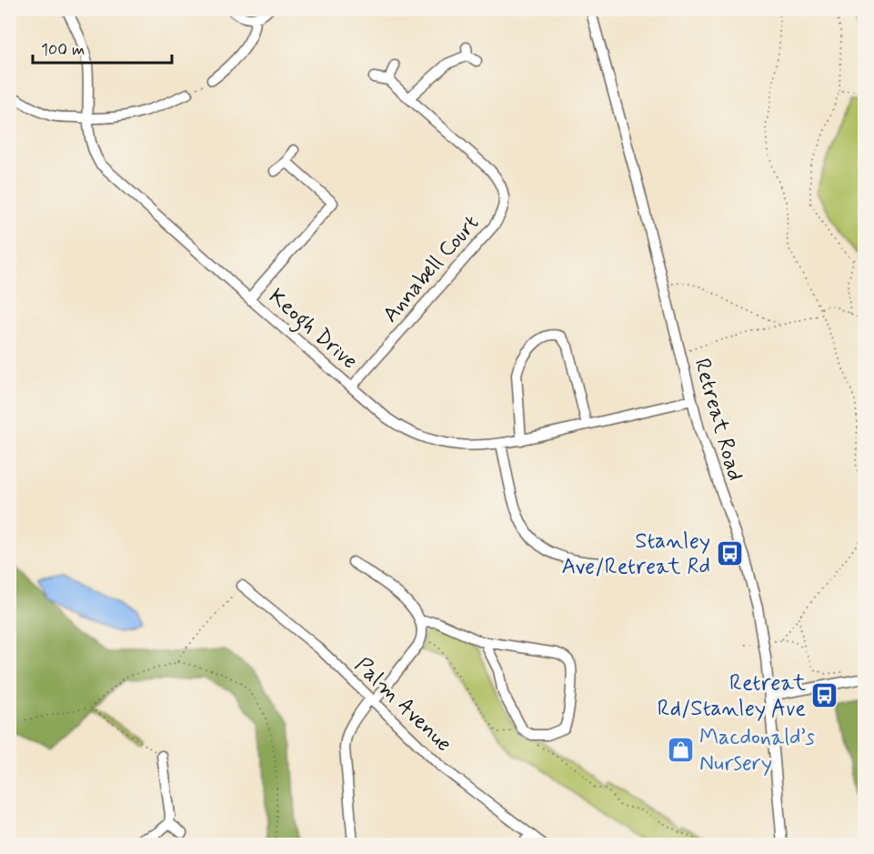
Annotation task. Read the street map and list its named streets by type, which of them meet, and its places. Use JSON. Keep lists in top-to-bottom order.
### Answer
{
  "streets": {
    "street": [
      "Annabell Court",
      "Keogh Drive",
      "Retreat Road",
      "Palm Avenue"
    ]
  },
  "crossings": [
    ["Annabell Court", "Keogh Drive"],
    ["Keogh Drive", "Retreat Road"]
  ],
  "places": {
    "bus stop": ["Stanley Ave/Retreat Rd", "Retreat Rd/Stanley Ave"],
    "shop": ["Macdonald’s Nursery"]
  },
  "scale_bar": "100 m"
}
